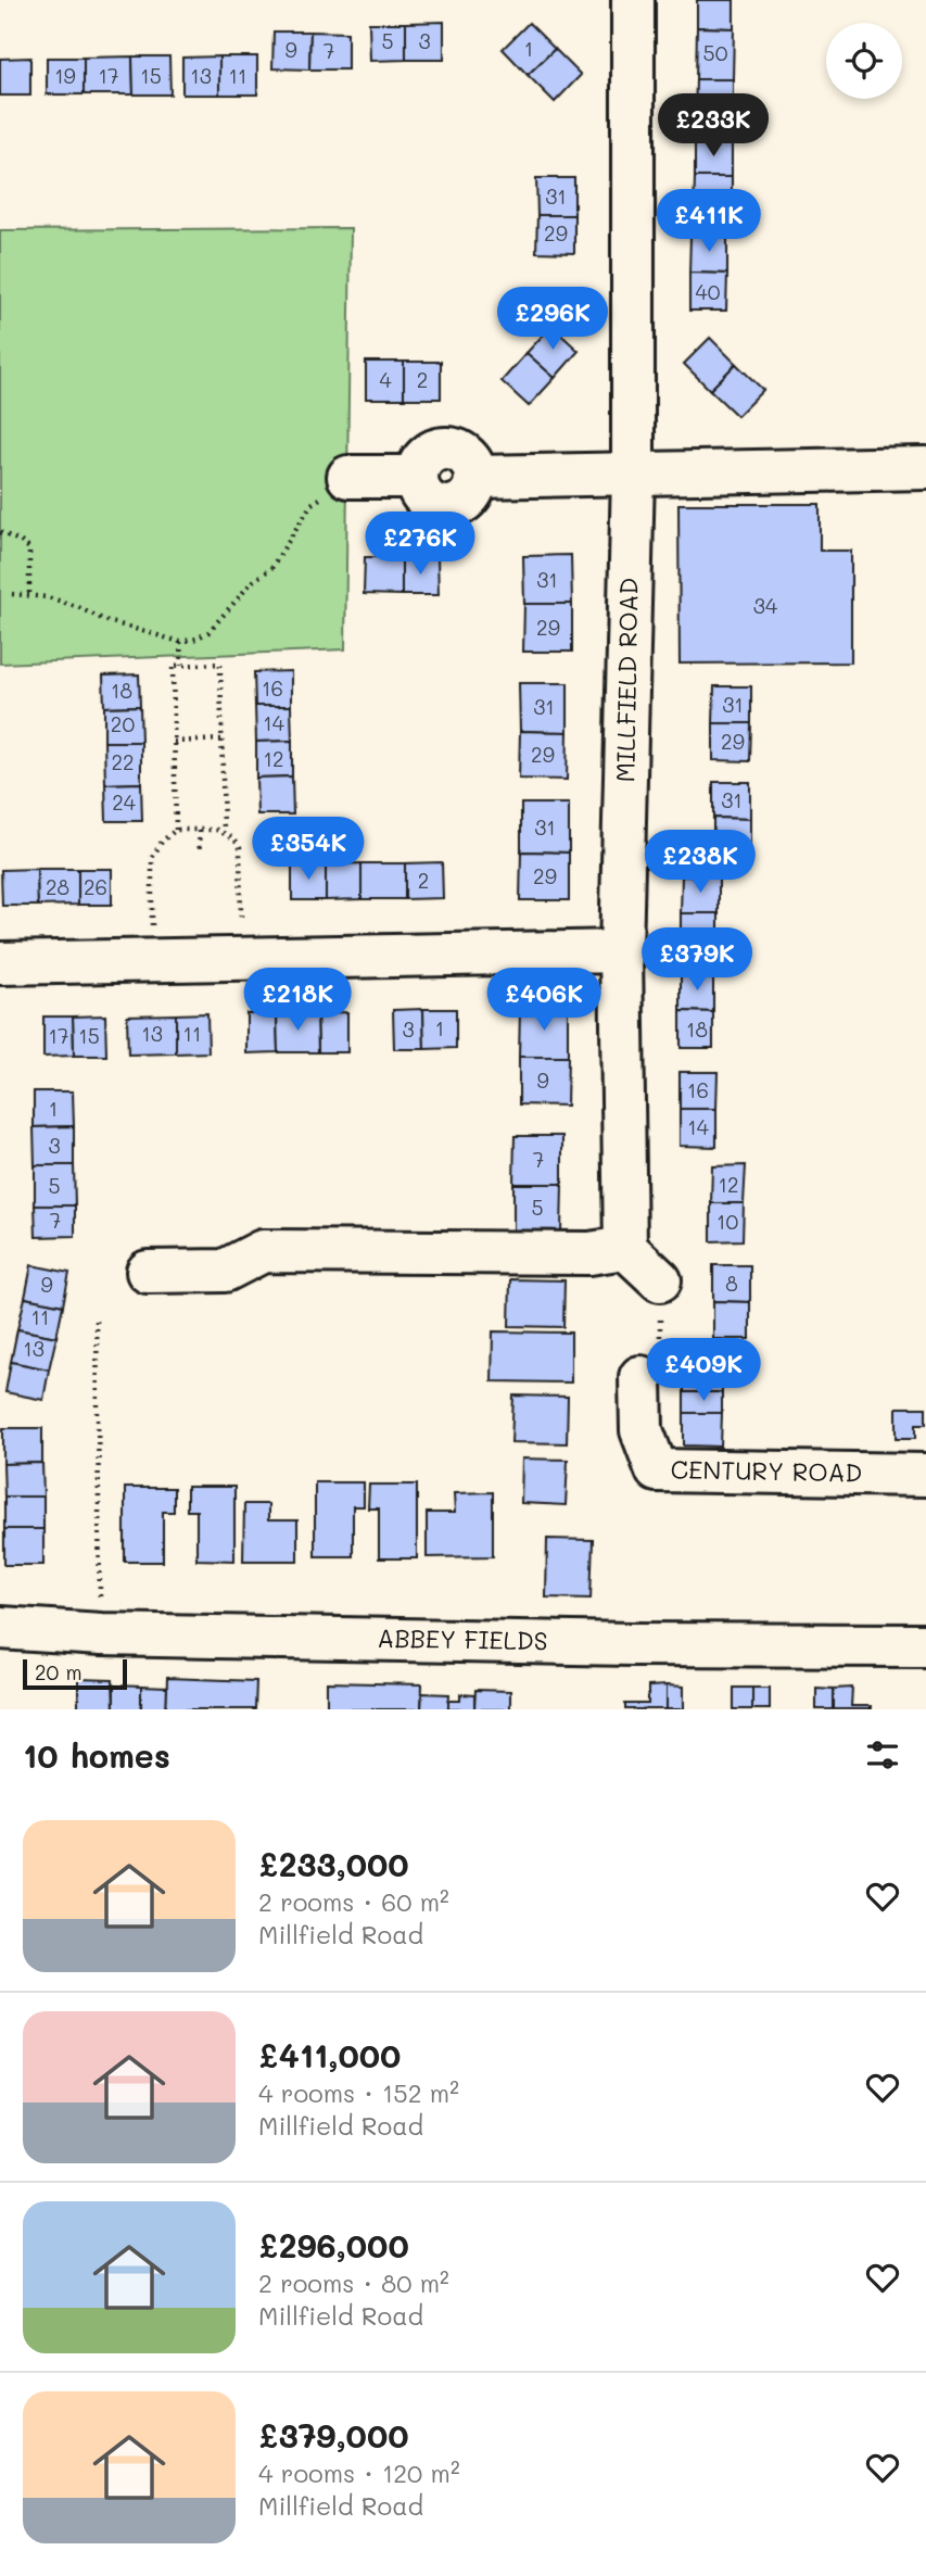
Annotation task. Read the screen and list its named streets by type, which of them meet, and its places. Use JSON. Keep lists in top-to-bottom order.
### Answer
{
  "streets": {
    "street": ["MILLFIELD ROAD", "CENTURY ROAD", "ABBEY FIELDS"]
  },
  "house_numbers": [
    "5",
    "3",
    "1",
    "9",
    "7",
    "50",
    "19",
    "17",
    "15",
    "13",
    "11",
    "31",
    "29",
    "40",
    "4",
    "2",
    "31",
    "34",
    "29",
    "16",
    "18",
    "31",
    "31",
    "14",
    "20",
    "29",
    "29",
    "12",
    "22",
    "31",
    "24",
    "31",
    "29",
    "2",
    "28",
    "26",
    "1",
    "3",
    "18",
    "13",
    "11",
    "17",
    "15",
    "9",
    "16",
    "1",
    "14",
    "3",
    "7",
    "12",
    "5",
    "5",
    "7",
    "10",
    "8",
    "9",
    "11",
    "13"
  ],
  "scale_bar": "20 m",
  "page": {
    "price": [
      "£233K",
      "£411K",
      "£296K",
      "£276K",
      "£354K",
      "£238K",
      "£379K",
      "£218K",
      "£406K",
      "£409K"
    ],
    "scale": "20 m",
    "heading": "10 homes",
    "list": [
      {
        "name": "£233,000",
        "note": "2 rooms · 60 m² · Millfield Road"
      },
      {
        "name": "£411,000",
        "note": "4 rooms · 152 m² · Millfield Road"
      },
      {
        "name": "£296,000",
        "note": "2 rooms · 80 m² · Millfield Road"
      },
      {
        "name": "£379,000",
        "note": "4 rooms · 120 m² · Millfield Road"
      }
    ]
  }
}
